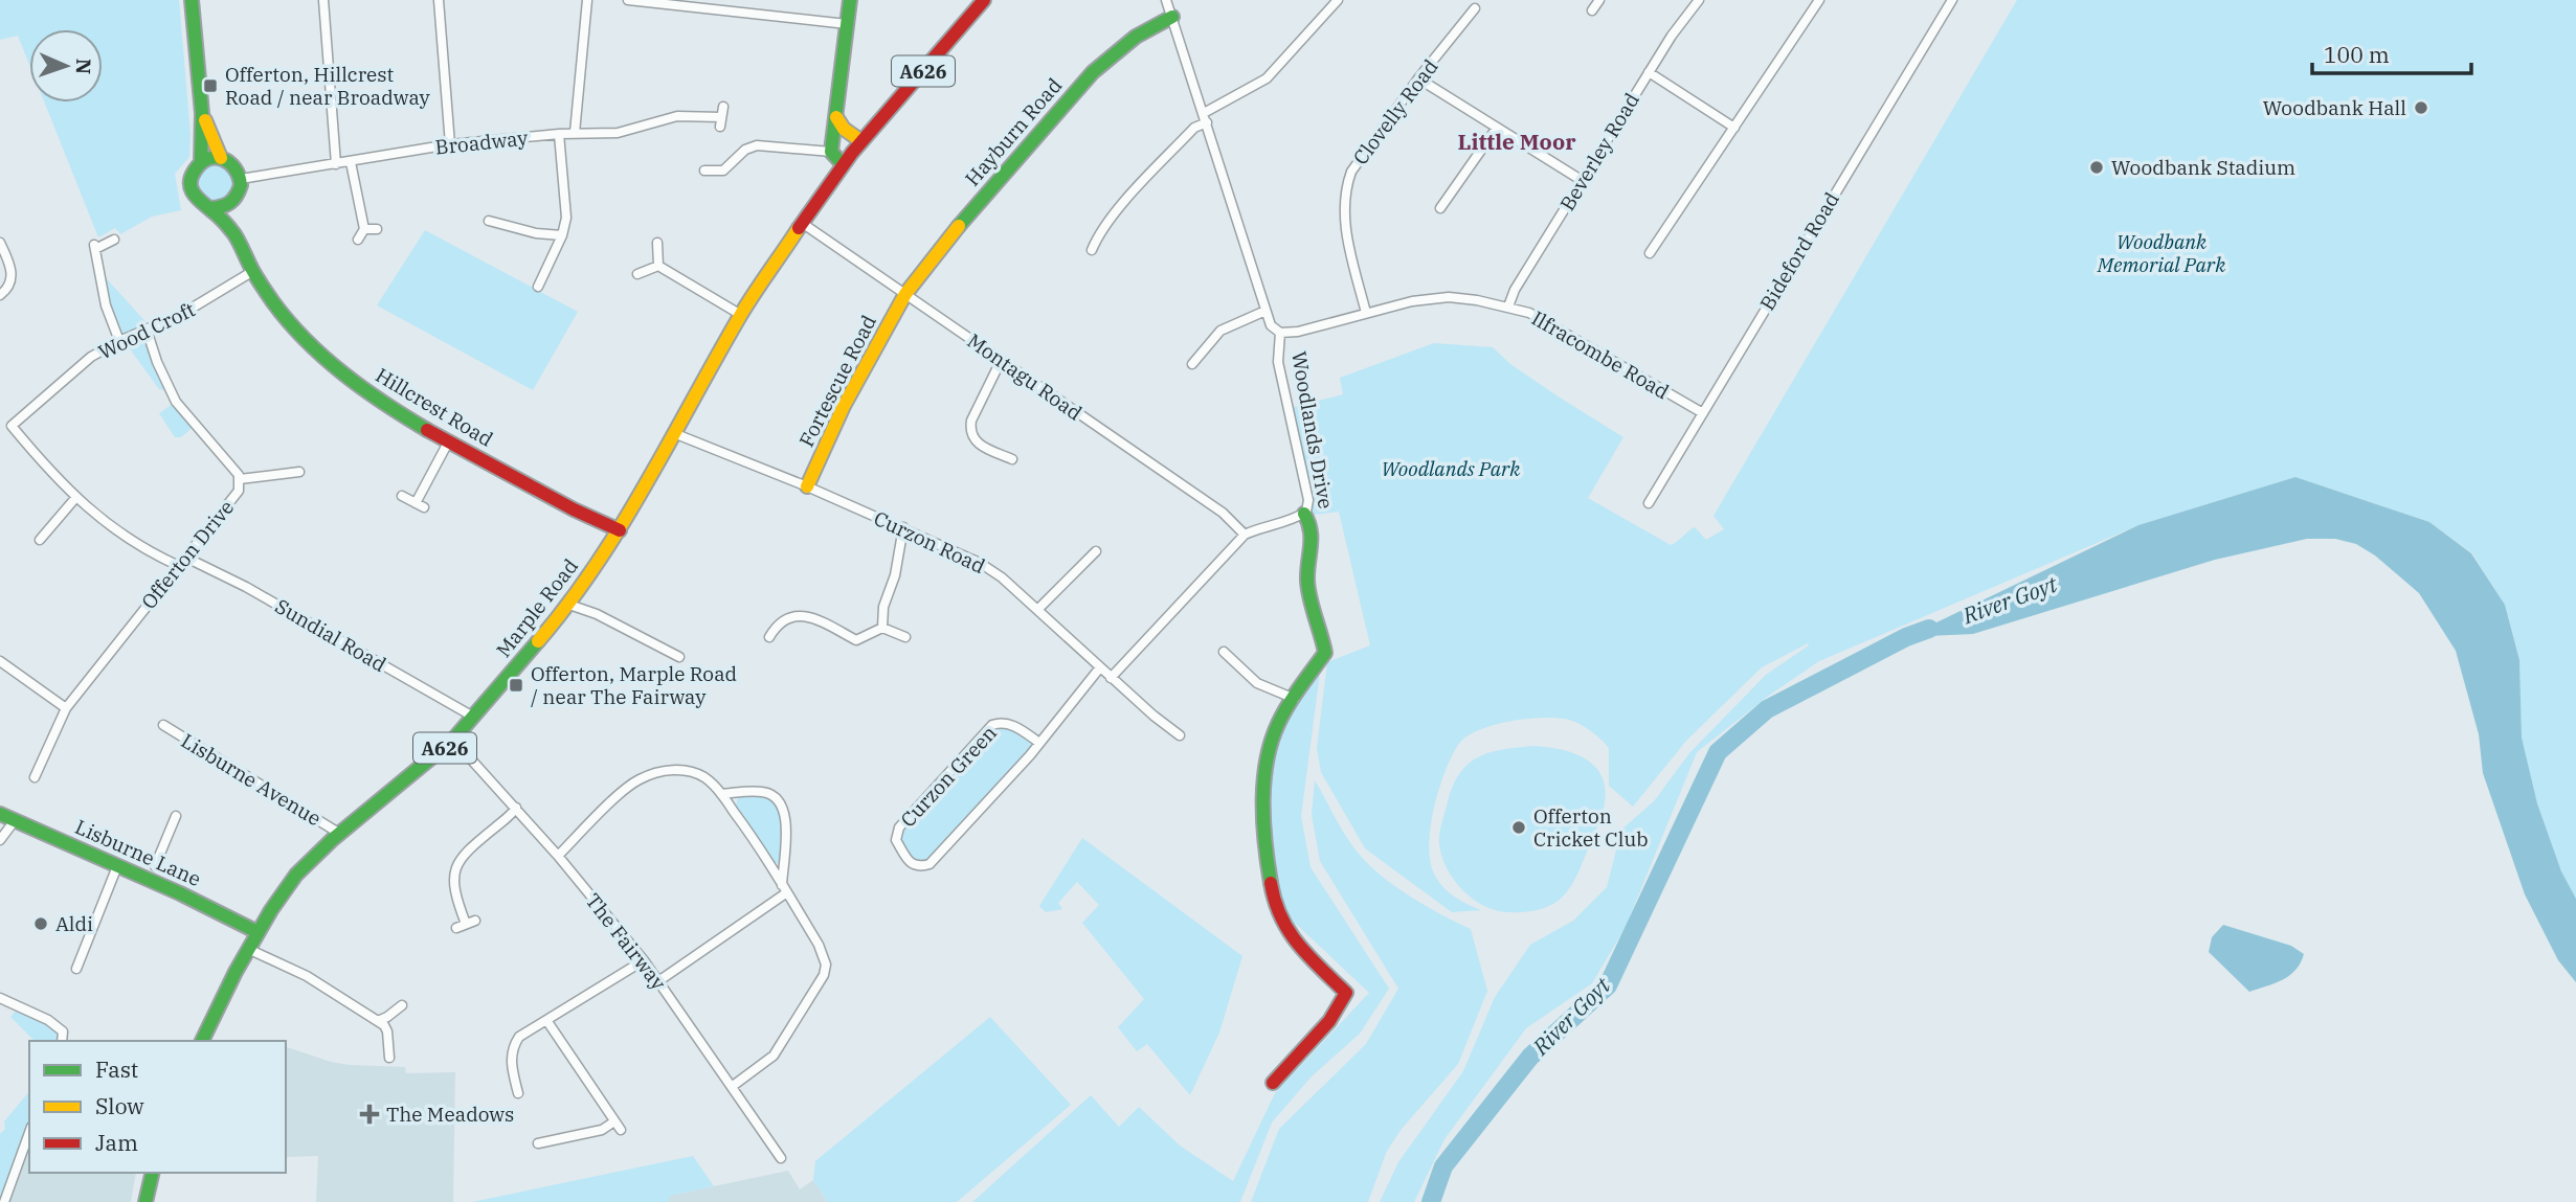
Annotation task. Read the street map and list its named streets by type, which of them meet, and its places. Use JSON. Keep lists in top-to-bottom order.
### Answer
{
  "streets": {
    "main road": [
      "A626",
      "Hayburn Road",
      "Fortescue Road",
      "Hillcrest Road",
      "Woodlands Drive",
      "Marple Road",
      "Lisburne Lane"
    ],
    "street": [
      "Clovelly Road",
      "Broadway",
      "Beverley Road",
      "Bideford Road",
      "Wood Croft",
      "Ilfracombe Road",
      "Montagu Road",
      "Curzon Road",
      "Offerton Drive",
      "Sundial Road",
      "Curzon Green",
      "Lisburne Avenue",
      "The Fairway"
    ]
  },
  "crossings": [
    ["A626", "Marple Road"],
    ["Clovelly Road", "Ilfracombe Road"],
    ["Hayburn Road", "Montagu Road"],
    ["Hayburn Road", "Fortescue Road"],
    ["Hayburn Road", "Woodlands Drive"],
    ["Broadway", "Hillcrest Road"],
    ["Beverley Road", "Ilfracombe Road"],
    ["Bideford Road", "Ilfracombe Road"],
    ["Wood Croft", "Hillcrest Road"],
    ["Wood Croft", "Offerton Drive"],
    ["Ilfracombe Road", "Woodlands Drive"],
    ["Montagu Road", "Fortescue Road"],
    ["Montagu Road", "Marple Road"],
    ["Fortescue Road", "Curzon Road"],
    ["Hillcrest Road", "Marple Road"],
    ["Curzon Road", "Marple Road"],
    ["Curzon Road", "Curzon Green"],
    ["Offerton Drive", "Sundial Road"],
    ["Marple Road", "Sundial Road"],
    ["Marple Road", "Lisburne Avenue"],
    ["Marple Road", "Lisburne Lane"],
    ["Marple Road", "The Fairway"]
  ],
  "districts": ["Little Moor"],
  "water": ["River Goyt"],
  "parks": ["Woodbank Memorial Park", "Woodlands Park"],
  "places": {
    "transit": ["Offerton, Hillcrest Road / near Broadway", "Offerton, Marple Road / near The Fairway"],
    "other": [
      "Woodbank Hall",
      "Woodbank Stadium",
      "Offerton Cricket Club",
      "Aldi"
    ],
    "health": ["The Meadows"]
  },
  "legend": ["Fast", "Slow", "Jam"],
  "scale_bar": "100 m",
  "north": "right"
}
